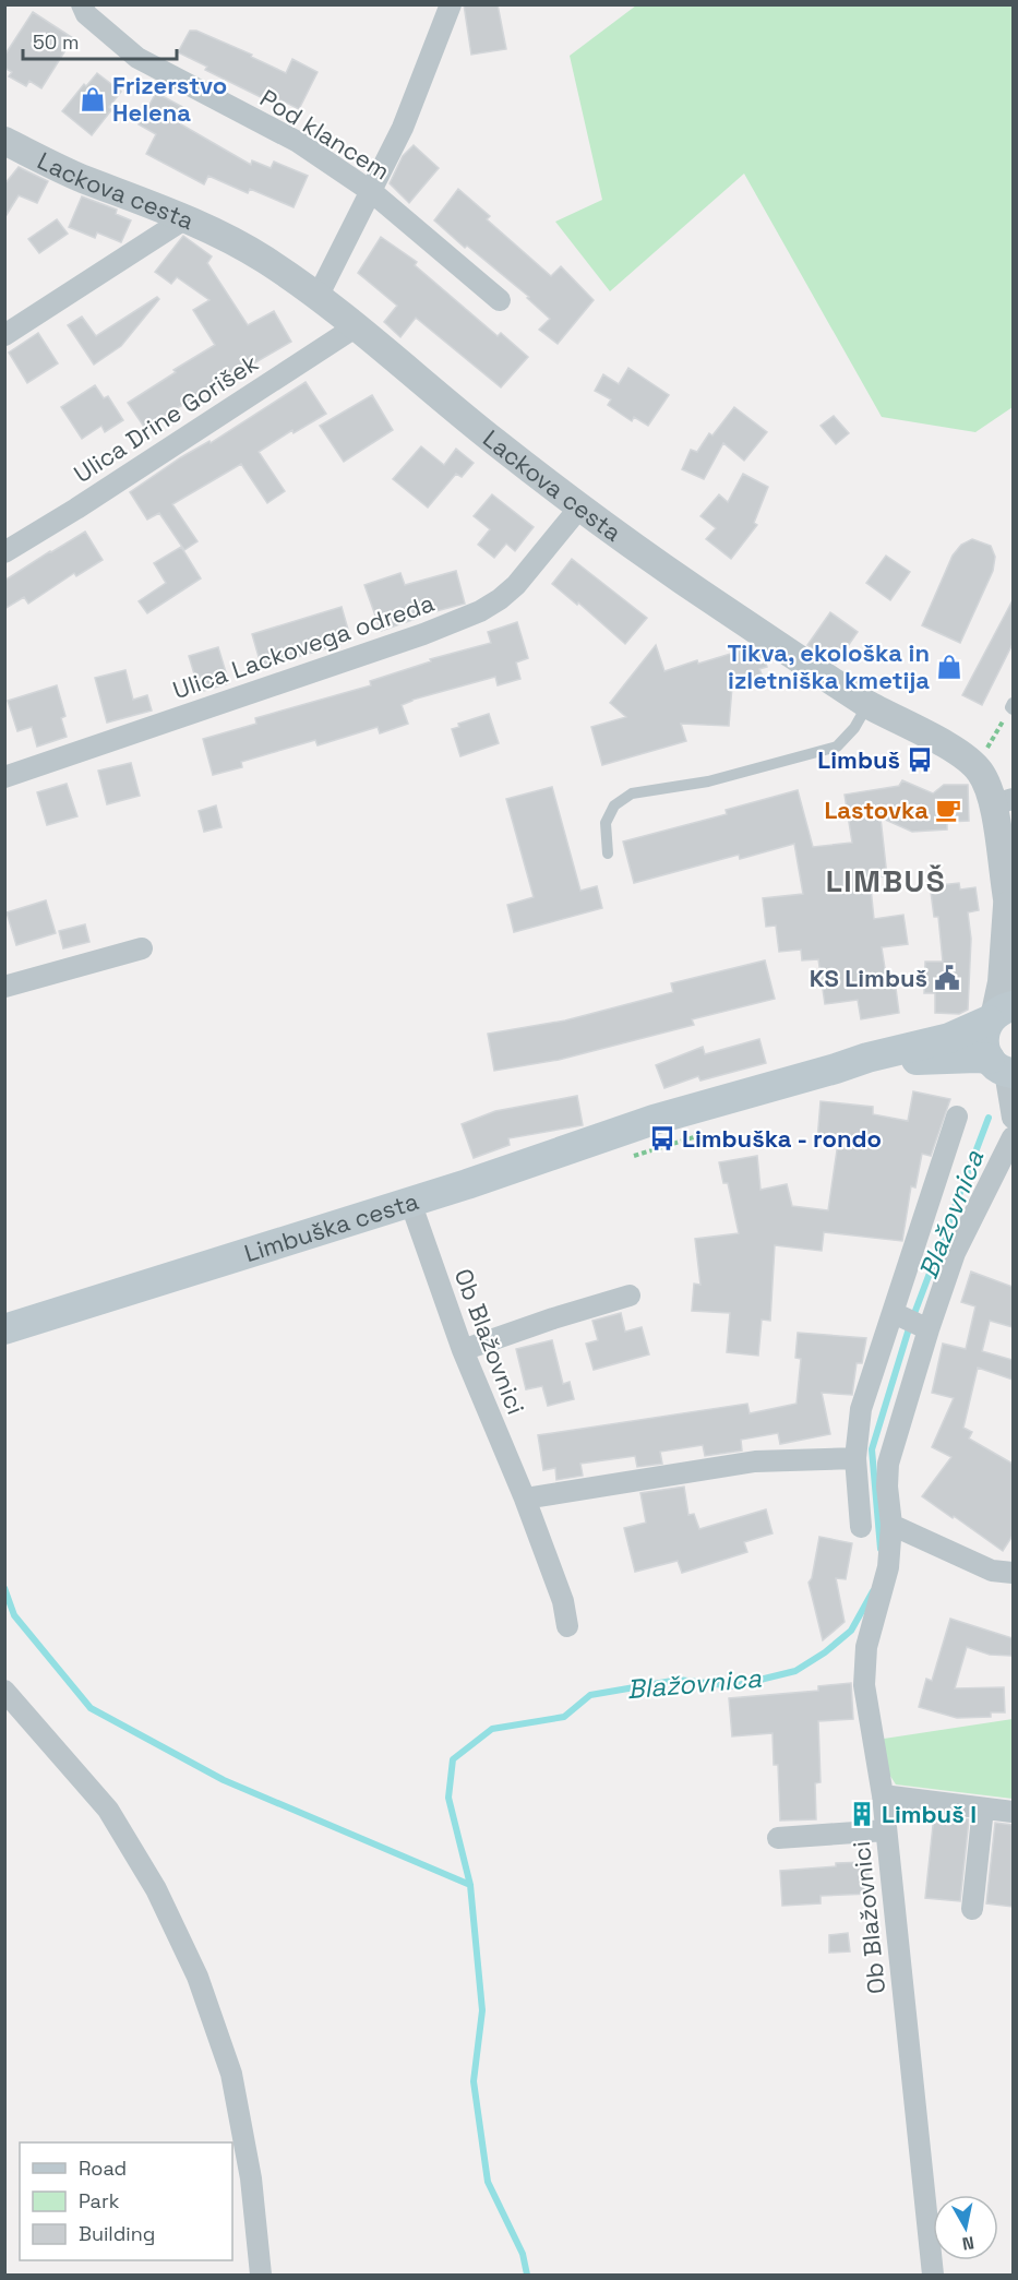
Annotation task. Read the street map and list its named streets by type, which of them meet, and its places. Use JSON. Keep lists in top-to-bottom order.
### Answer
{
  "streets": {
    "main road": ["Limbuška cesta"],
    "street": [
      "Pod klancem",
      "Lackova cesta",
      "Ulica Drine Gorišek",
      "Ulica Lackovega odreda",
      "Ob Blažovnici"
    ]
  },
  "crossings": [
    ["Lackova cesta", "Ulica Drine Gorišek"],
    ["Lackova cesta", "Ulica Lackovega odreda"],
    ["Limbuška cesta", "Ob Blažovnici"]
  ],
  "districts": ["LIMBUŠ"],
  "water": ["Blažovnica"],
  "places": {
    "shop": ["Frizerstvo Helena", "Tikva, ekološka in izletniška kmetija"],
    "bus stop": ["Limbuš", "Limbuška - rondo"],
    "cafe": ["Lastovka"],
    "public building": ["KS Limbuš"],
    "building": ["Limbuš I"]
  },
  "legend": ["Road", "Park", "Building"],
  "scale_bar": "50 m",
  "north": "bottom"
}
